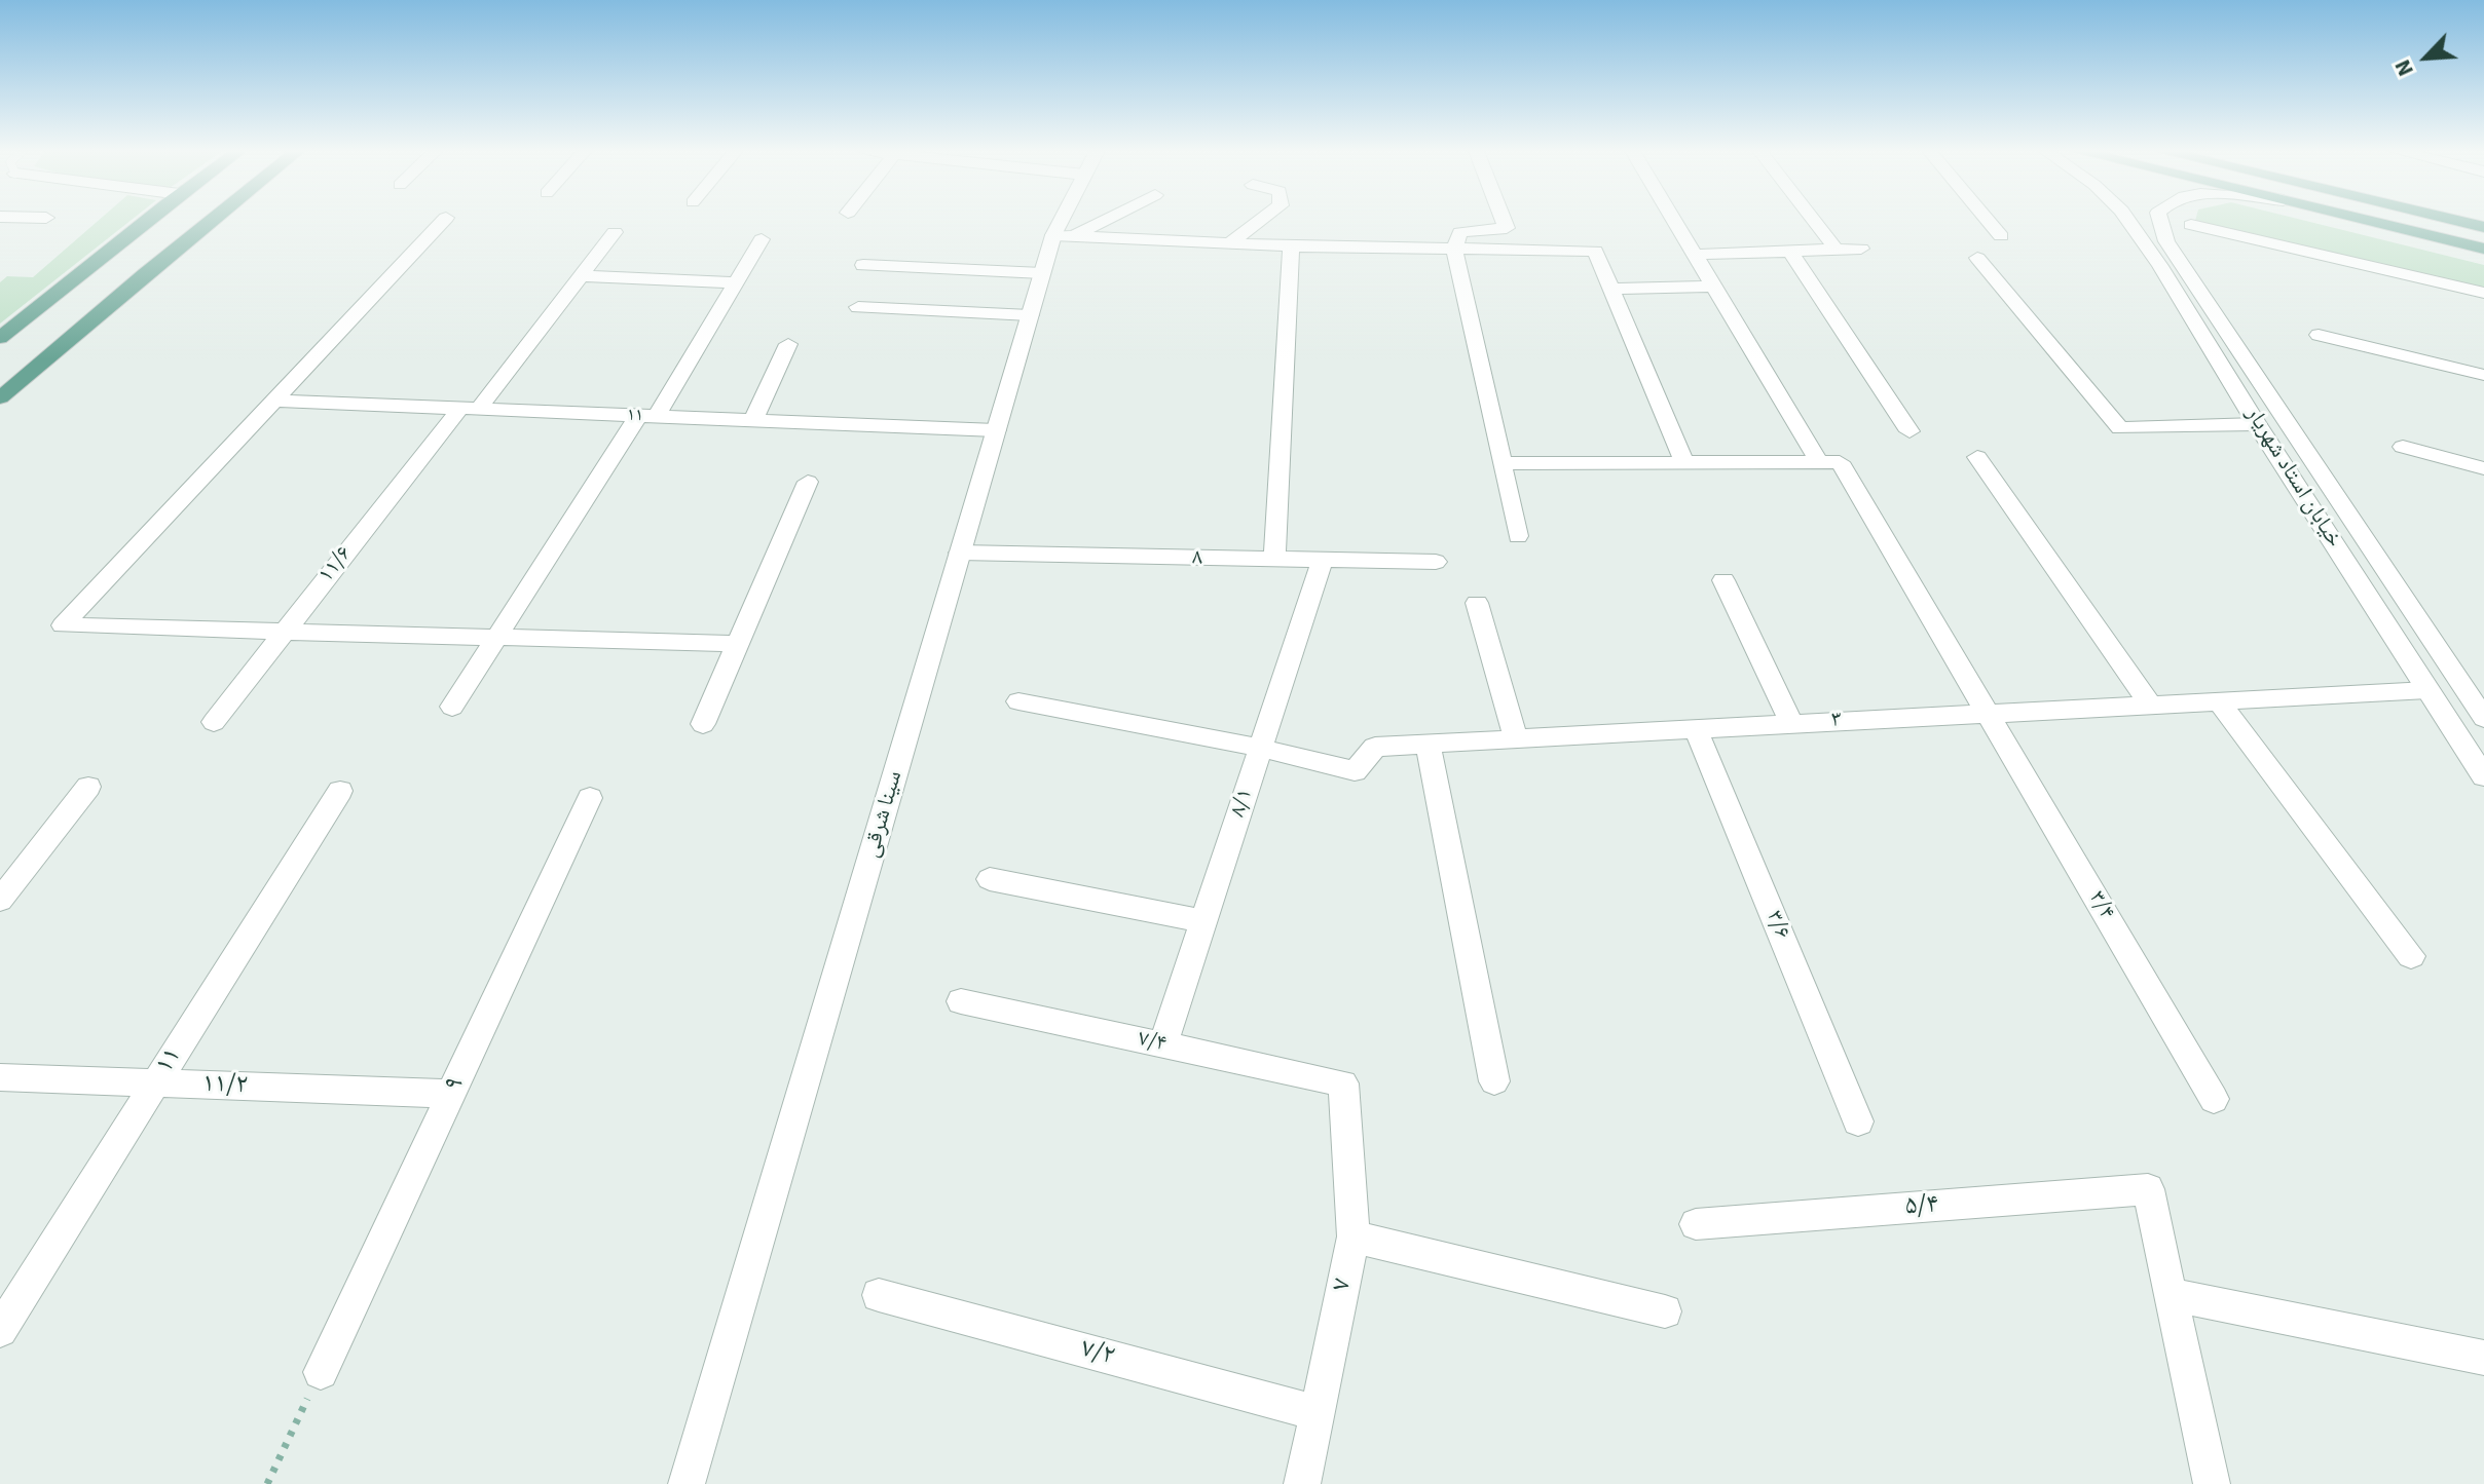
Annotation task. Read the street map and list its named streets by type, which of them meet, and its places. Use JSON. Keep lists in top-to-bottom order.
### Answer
{
  "streets": {
    "street": [
      "۱۱",
      "خیابان استاد شهریار",
      "۸",
      "۱۱/۶",
      "۳",
      "۸/۱",
      "سینا شرقی",
      "۳/۴",
      "۳/۶",
      "۷/۴",
      "۹",
      "۱۱/۲",
      "۵/۴",
      "۷",
      "۷/۲"
    ]
  },
  "crossings": [
    ["۱۱", "۱۱/۶"],
    ["۱۱", "سینا شرقی"],
    ["۱۱", "۱۱/۲"],
    ["خیابان استاد شهریار", "۳"],
    ["۸", "۸/۱"],
    ["۸", "سینا شرقی"],
    ["۳", "۸/۱"],
    ["۳", "۳/۴"],
    ["۳", "۳/۶"],
    ["۸/۱", "۷/۴"],
    ["۷/۴", "۷"],
    ["۹", "۱۱/۲"],
    ["۷", "۷/۲"]
  ],
  "north": "bottom left"
}
